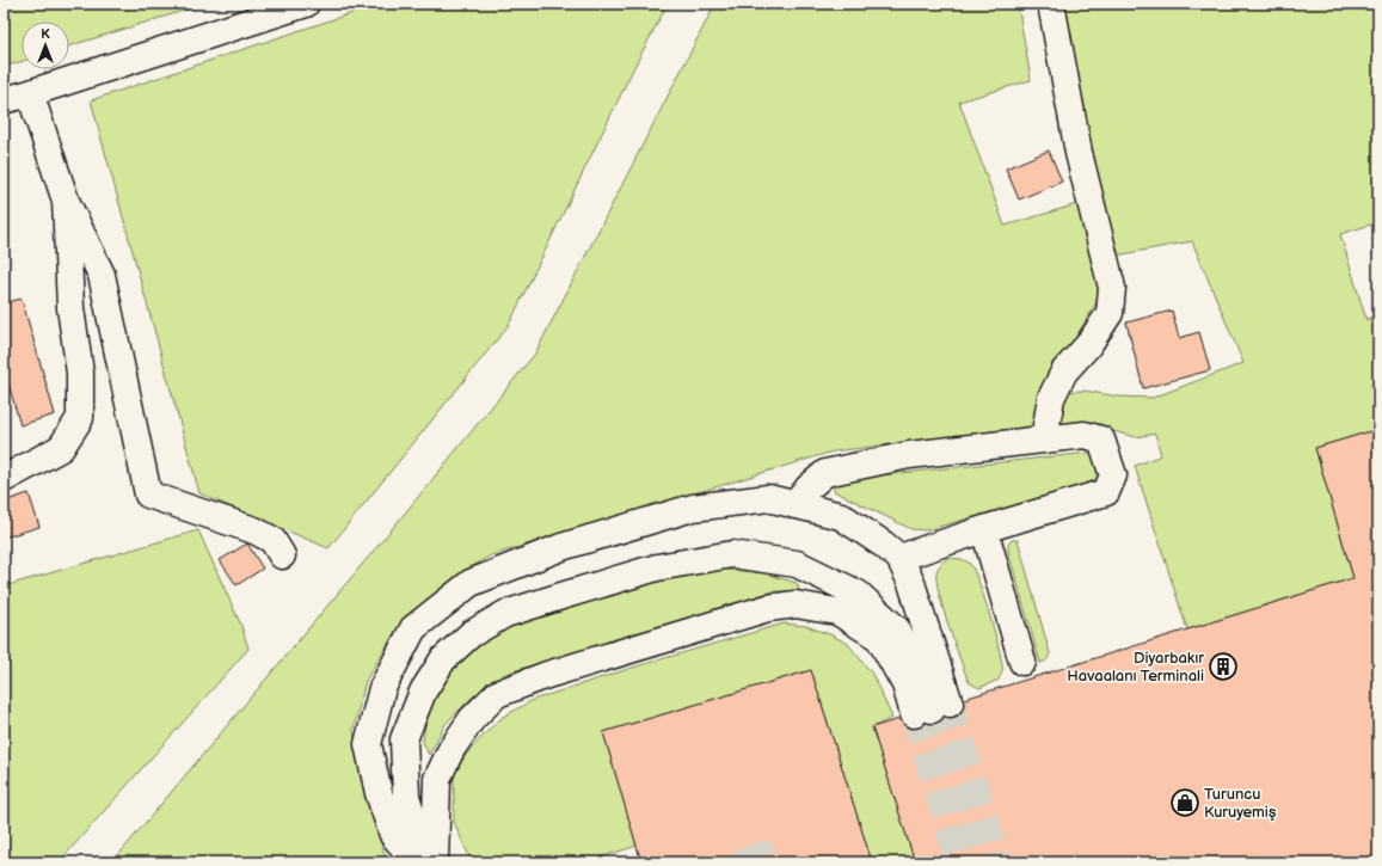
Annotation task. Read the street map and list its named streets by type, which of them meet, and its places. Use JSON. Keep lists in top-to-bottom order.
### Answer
{
  "places": {
    "building": ["Diyarbakır Havaalanı Terminali"],
    "shop": ["Turuncu Kuruyemiş"]
  },
  "north": "top"
}
